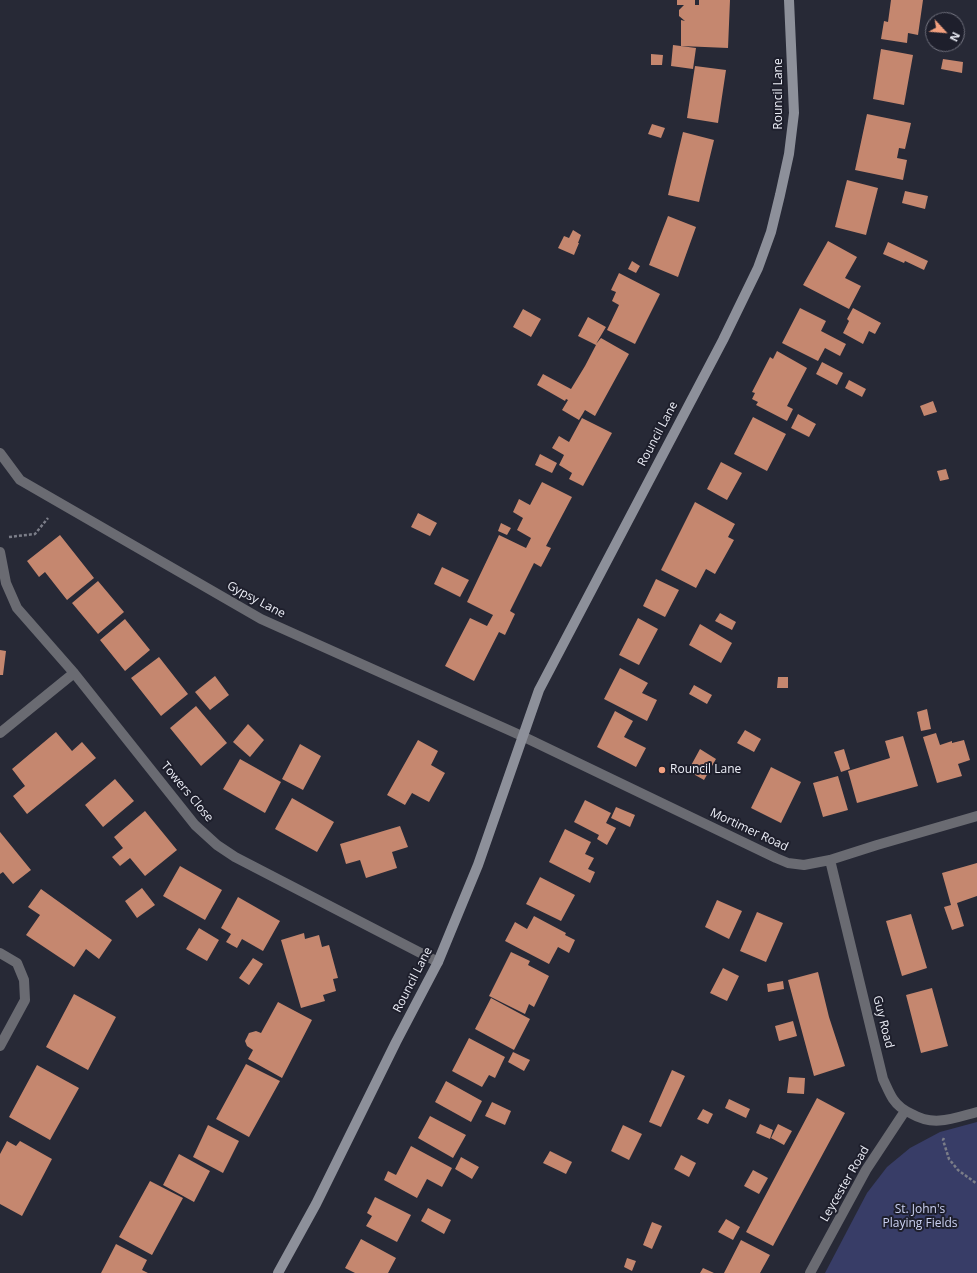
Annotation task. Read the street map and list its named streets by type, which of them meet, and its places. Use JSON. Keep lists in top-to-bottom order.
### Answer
{
  "streets": {
    "street": [
      "Rouncil Lane",
      "Gypsy Lane",
      "Towers Close",
      "Mortimer Road",
      "Guy Road",
      "Leycester Road"
    ]
  },
  "crossings": [
    ["Rouncil Lane", "Gypsy Lane"],
    ["Rouncil Lane", "Towers Close"],
    ["Rouncil Lane", "Mortimer Road"],
    ["Gypsy Lane", "Mortimer Road"],
    ["Mortimer Road", "Guy Road"],
    ["Guy Road", "Leycester Road"]
  ],
  "parks": ["St. John's Playing Fields"],
  "places": ["Rouncil Lane"],
  "north": "bottom right"
}
